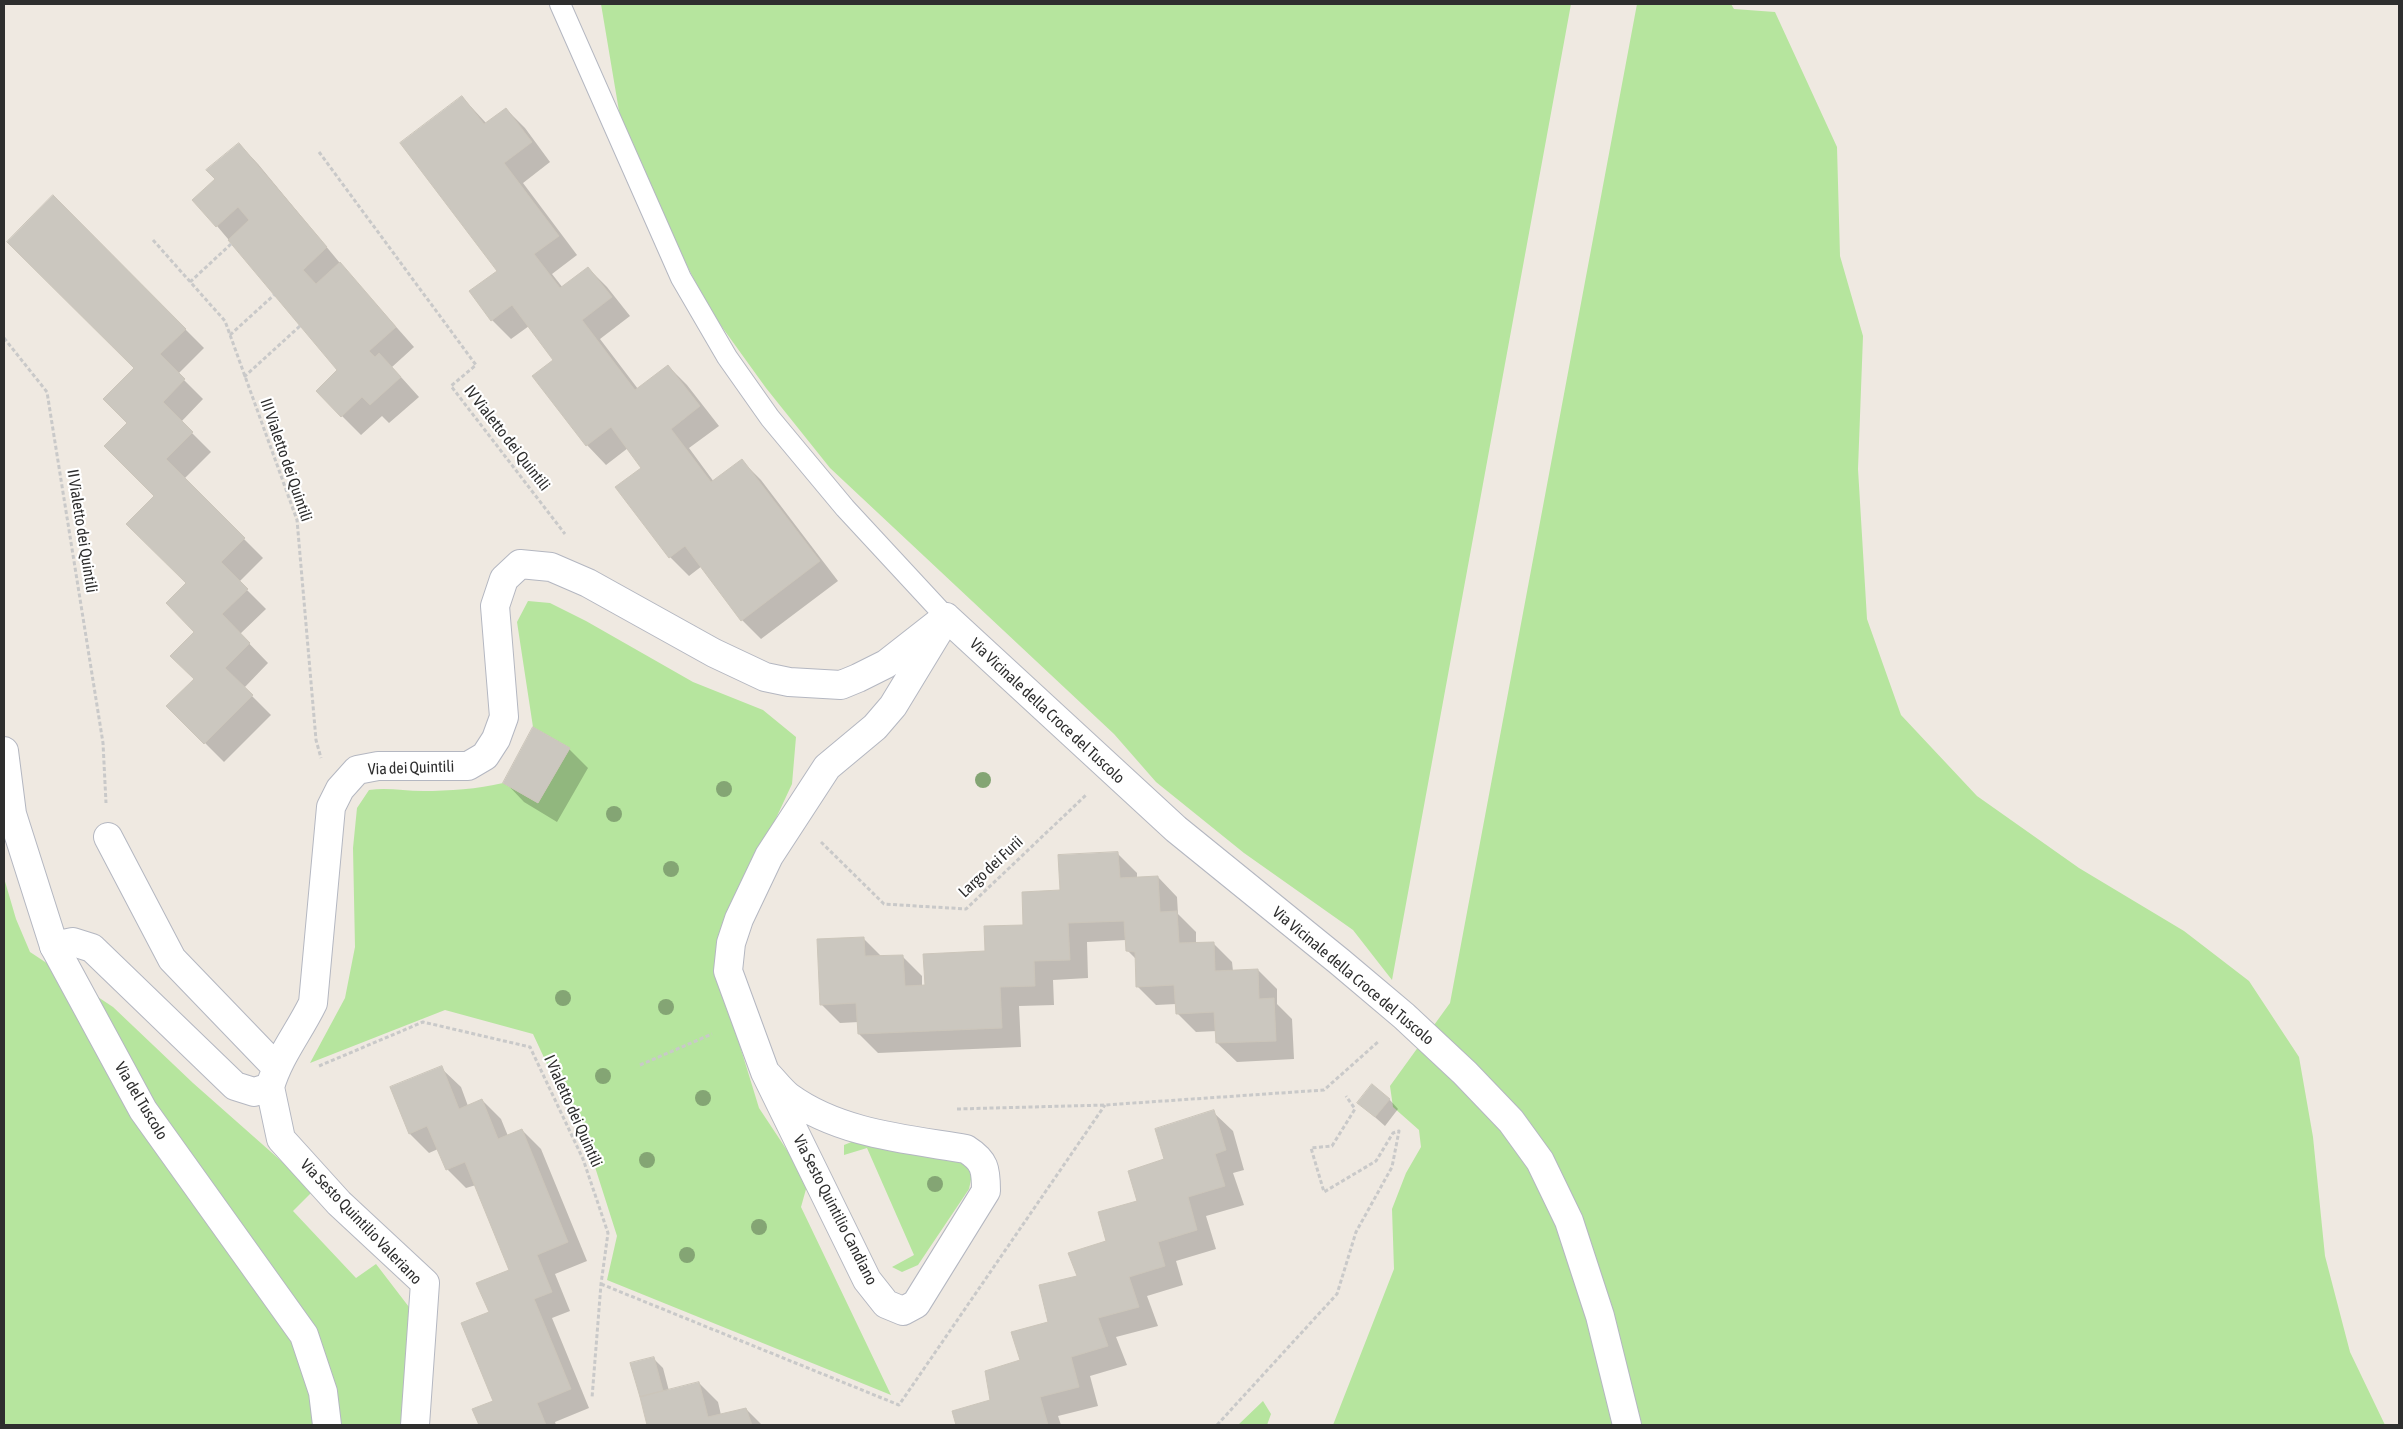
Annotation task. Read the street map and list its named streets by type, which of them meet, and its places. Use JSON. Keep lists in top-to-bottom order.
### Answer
{
  "streets": {
    "street": [
      "Via Vicinale della Croce del Tuscolo",
      "Via dei Quintili",
      "Via del Tuscolo",
      "Via Sesto Quintilio Candiano",
      "Via Sesto Quintilio Valeriano"
    ],
    "path": [
      "IV Vialetto dei Quintili",
      "III Vialetto dei Quintili",
      "II Vialetto dei Quintili",
      "Largo dei Furii",
      "I Vialetto dei Quintili"
    ]
  },
  "crossings": [
    ["III Vialetto dei Quintili", "Via dei Quintili"],
    ["Via Vicinale della Croce del Tuscolo", "Via dei Quintili"],
    ["Via Vicinale della Croce del Tuscolo", "Via Sesto Quintilio Candiano"],
    ["Via dei Quintili", "I Vialetto dei Quintili"],
    ["Via dei Quintili", "Via Sesto Quintilio Candiano"],
    ["Via dei Quintili", "Via Sesto Quintilio Valeriano"],
    ["Largo dei Furii", "Via Sesto Quintilio Candiano"],
    ["I Vialetto dei Quintili", "Via Sesto Quintilio Valeriano"]
  ]
}
